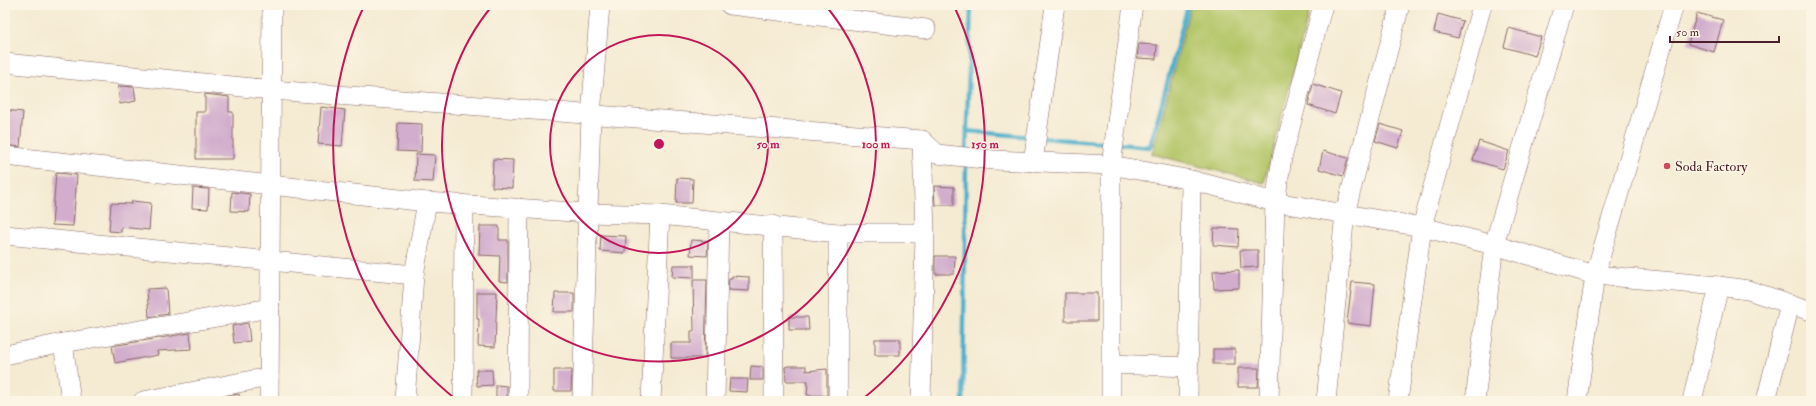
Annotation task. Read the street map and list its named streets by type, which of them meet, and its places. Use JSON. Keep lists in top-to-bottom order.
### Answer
{
  "places": ["Soda Factory"],
  "scale_bar": "50 m",
  "rings": ["50 m", "100 m", "150 m"]
}
